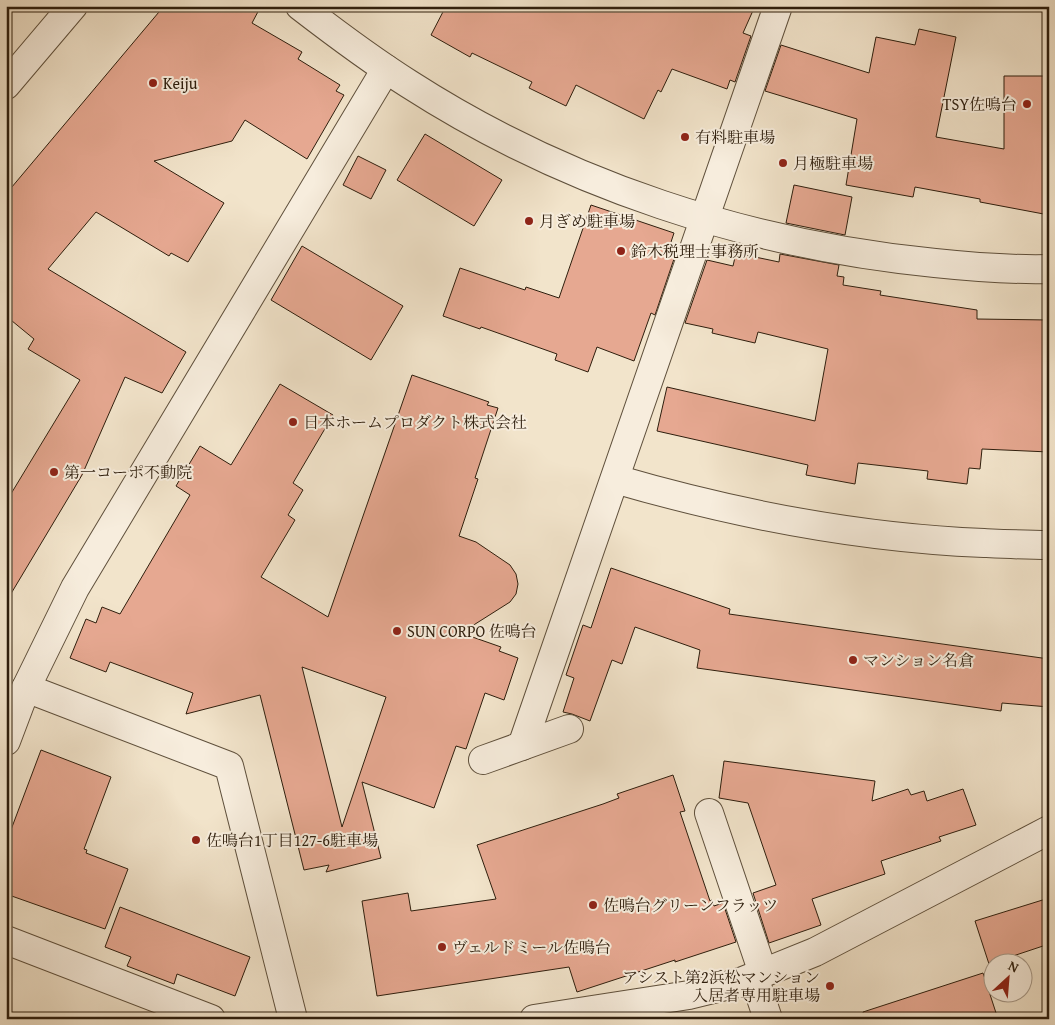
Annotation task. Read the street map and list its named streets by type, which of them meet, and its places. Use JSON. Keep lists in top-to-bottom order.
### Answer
{
  "places": [
    "Keiju",
    "TSY佐鳴台",
    "有料駐車場",
    "月極駐車場",
    "月ぎめ駐車場",
    "鈴木税理士事務所",
    "日本ホームプロダクト株式会社",
    "第一コーポ不動院",
    "SUN CORPO 佐鳴台",
    "マンション名倉",
    "佐鳴台1丁目127-6駐車場",
    "佐鳴台グリーンフラッツ",
    "ヴェルドミール佐鳴台",
    "アシスト第2浜松マンション 入居者専用駐車場"
  ],
  "north": "top right"
}
